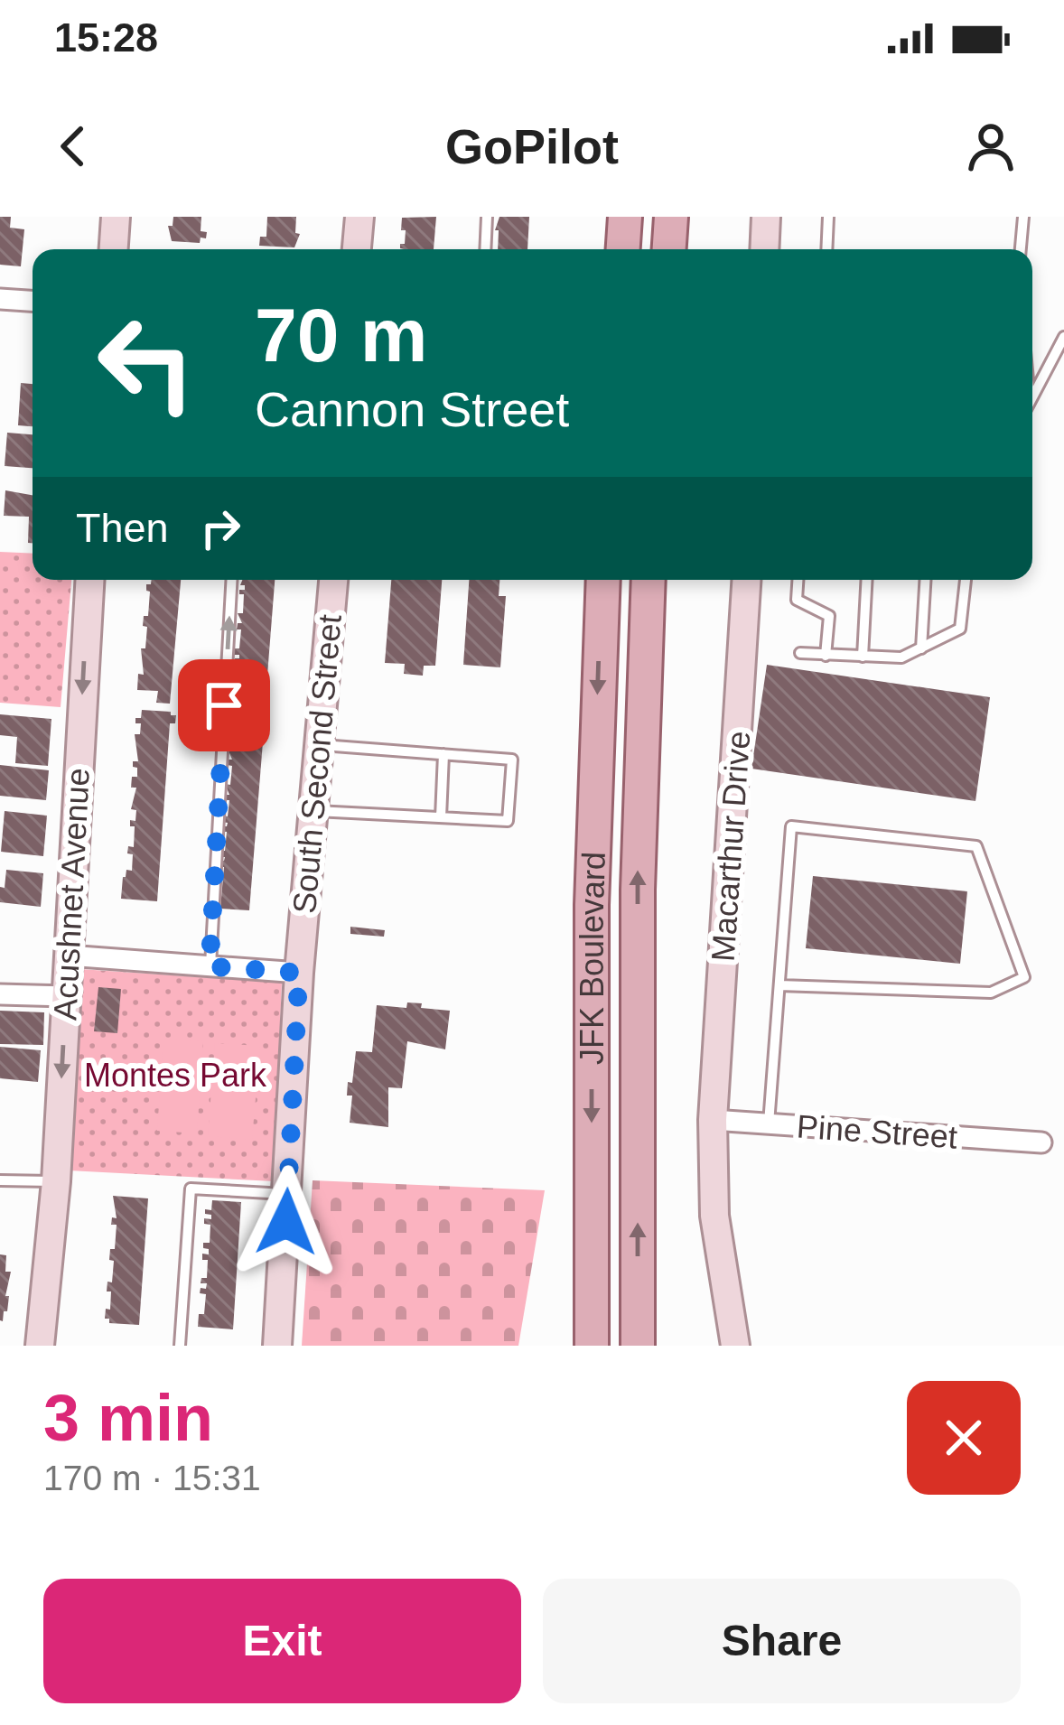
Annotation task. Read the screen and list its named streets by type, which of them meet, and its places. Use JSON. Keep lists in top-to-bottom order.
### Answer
{
  "streets": {
    "main road": ["JFK Boulevard"],
    "street": [
      "South Second Street",
      "Macarthur Drive",
      "Acushnet Avenue",
      "Pine Street"
    ]
  },
  "crossings": [
    ["Macarthur Drive", "Pine Street"]
  ],
  "one_way": ["Acushnet Avenue"],
  "parks": ["Montes Park"],
  "page": {
    "status": "15:28",
    "header": "GoPilot",
    "turn": ["70 m", "Cannon Street"],
    "then": "Then",
    "heading": ["3 min", "170 m · 15:31"],
    "buttons": ["Exit", "Share"]
  }
}
